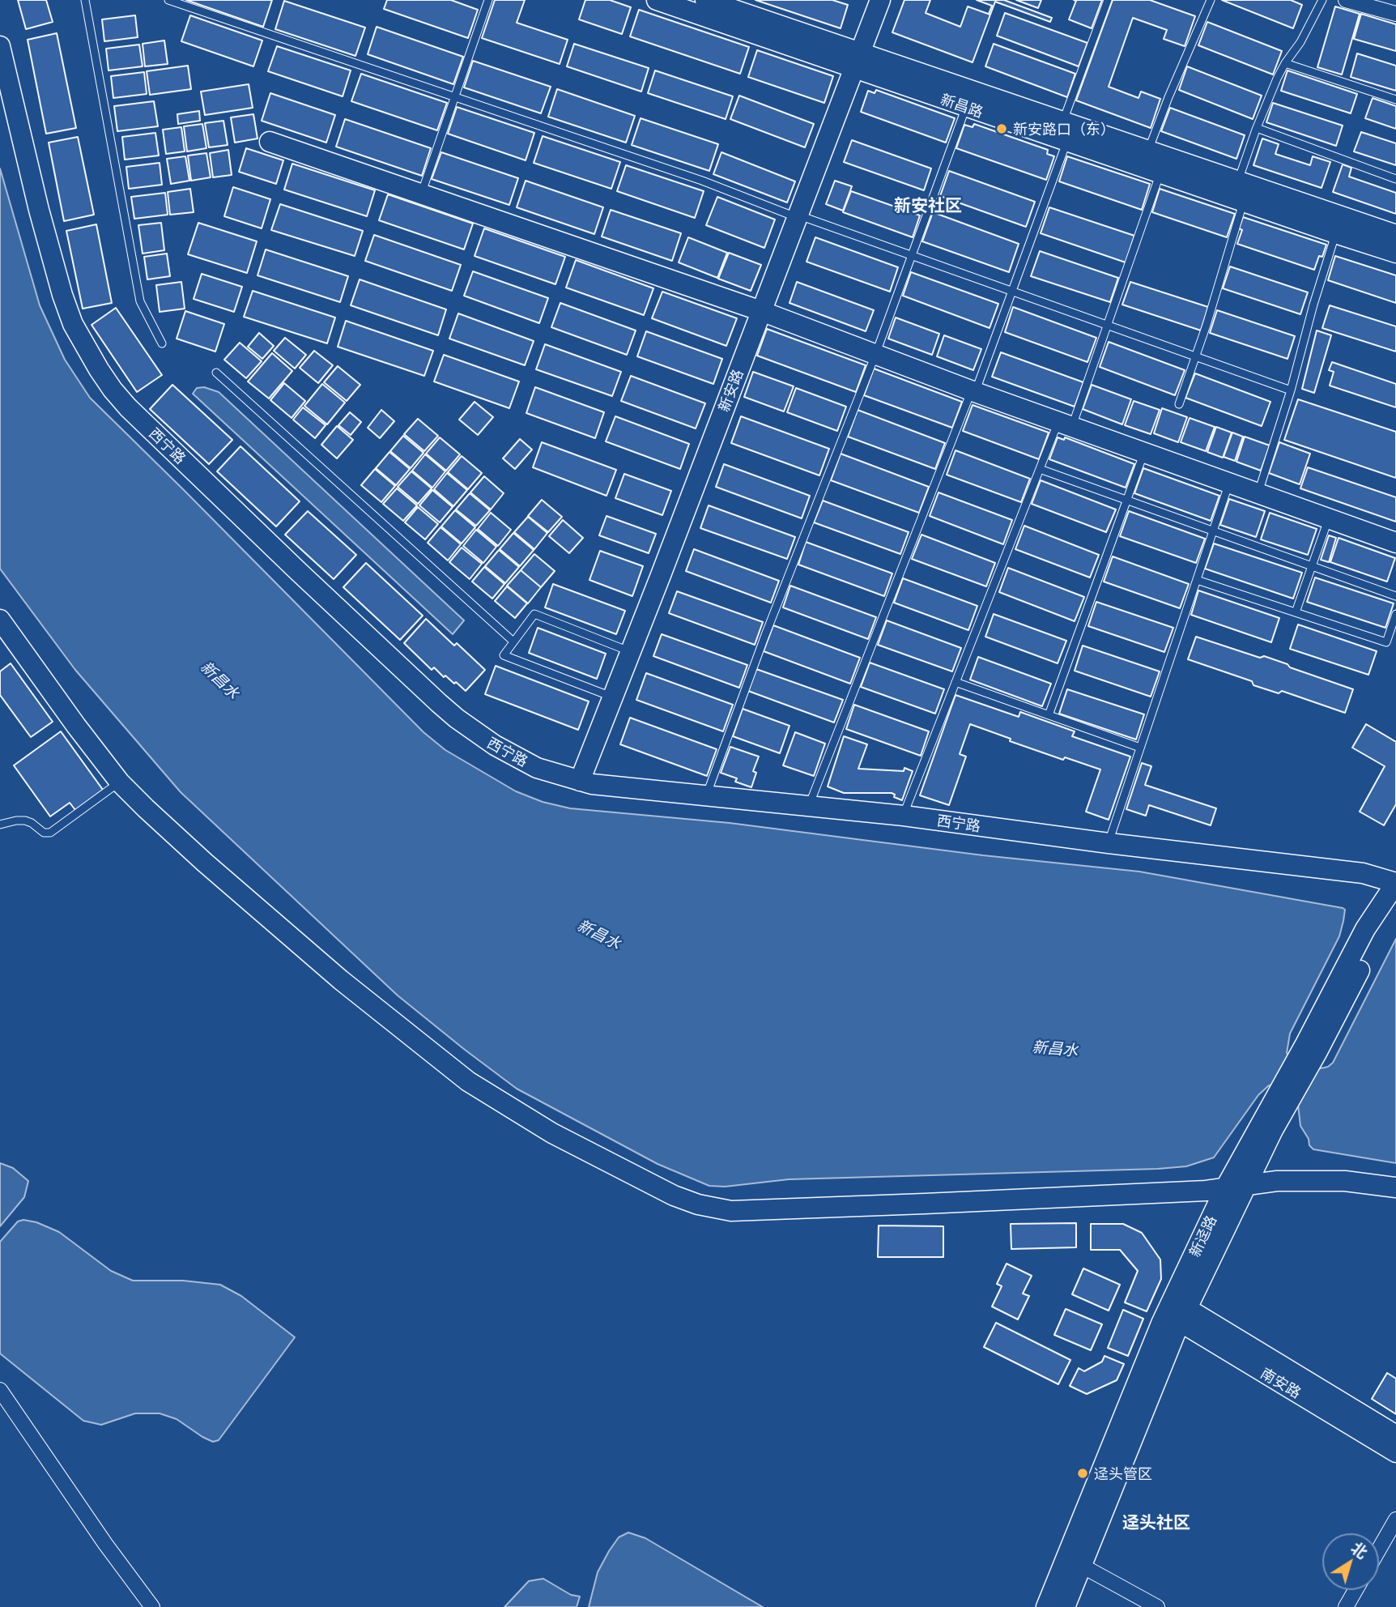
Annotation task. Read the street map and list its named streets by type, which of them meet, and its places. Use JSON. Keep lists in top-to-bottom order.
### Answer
{
  "streets": {
    "street": [
      "新昌路",
      "新安路",
      "西宁路",
      "新迳路",
      "南安路"
    ]
  },
  "crossings": [
    ["新昌路", "新安路"],
    ["新安路", "西宁路"],
    ["西宁路", "新迳路"],
    ["新迳路", "南安路"]
  ],
  "districts": ["新安社区", "迳头社区"],
  "water": ["新昌水"],
  "places": ["新安路口（东）", "迳头管区"],
  "north": "top right"
}
